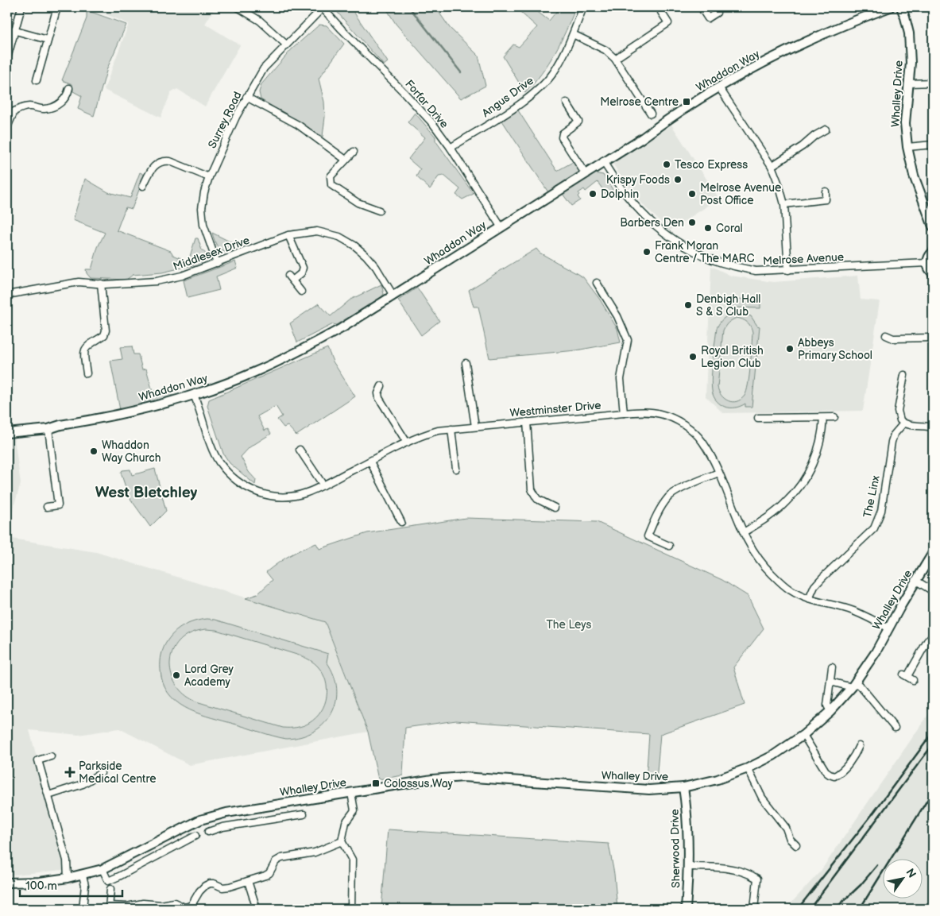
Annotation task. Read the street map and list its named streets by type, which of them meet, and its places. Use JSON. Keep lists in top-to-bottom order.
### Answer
{
  "streets": {
    "street": [
      "Whaddon Way",
      "Whalley Drive",
      "Angus Drive",
      "Forfar Drive",
      "Surrey Road",
      "Middlesex Drive",
      "Melrose Avenue",
      "Westminster Drive",
      "The Linx",
      "Sherwood Drive"
    ]
  },
  "crossings": [
    ["Whaddon Way", "Forfar Drive"],
    ["Whaddon Way", "Middlesex Drive"],
    ["Whaddon Way", "Melrose Avenue"],
    ["Whaddon Way", "Westminster Drive"],
    ["Whalley Drive", "Westminster Drive"],
    ["Whalley Drive", "Sherwood Drive"],
    ["Angus Drive", "Forfar Drive"],
    ["Forfar Drive", "Surrey Road"],
    ["Surrey Road", "Middlesex Drive"],
    ["Westminster Drive", "The Linx"]
  ],
  "districts": ["West Bletchley"],
  "parks": ["The Leys"],
  "places": {
    "transit": ["Melrose Centre", "Colossus Way"],
    "other": [
      "Tesco Express",
      "Krispy Foods",
      "Dolphin",
      "Melrose Avenue Post Office",
      "Barbers Den",
      "Coral",
      "Frank Moran Centre / The MARC",
      "Denbigh Hall S & S Club",
      "Abbeys Primary School",
      "Royal British Legion Club",
      "Whaddon Way Church",
      "Lord Grey Academy"
    ],
    "health": ["Parkside Medical Centre"]
  },
  "scale_bar": "100 m",
  "north": "top right"
}
